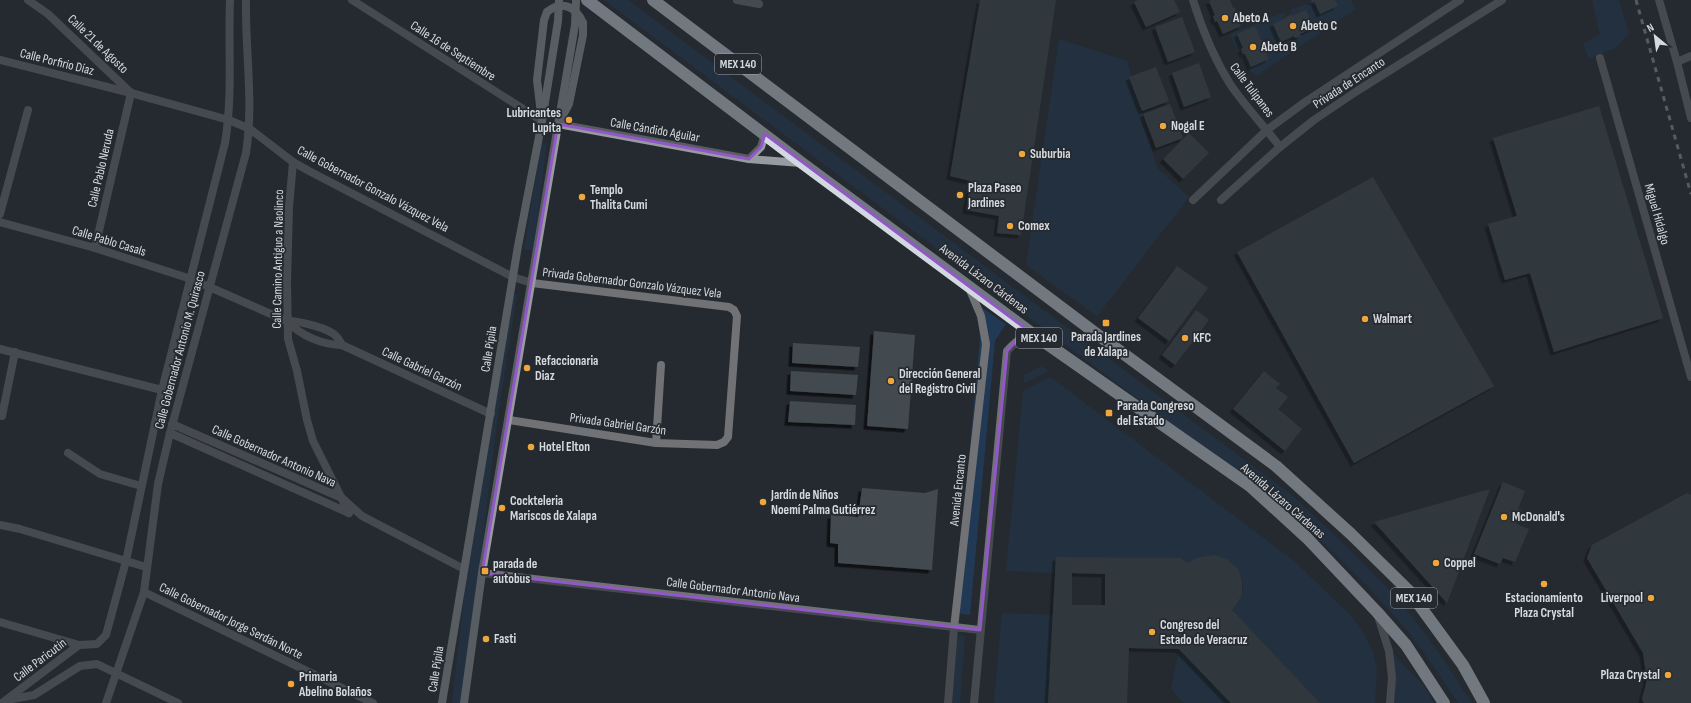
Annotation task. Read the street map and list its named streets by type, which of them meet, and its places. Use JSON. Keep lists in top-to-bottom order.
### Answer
{
  "streets": {
    "highway": ["MEX 140", "Avenida Lázaro Cárdenas"],
    "main road": ["Calle Cándido Aguilar", "Calle Pípila"],
    "street": [
      "Calle 21 de Agosto",
      "Calle 16 de Septiembre",
      "Calle Porfirio Díaz",
      "Privada de Encanto",
      "Calle Tulipanes",
      "Calle Pablo Neruda",
      "Calle Gobernador Gonzalo Vázquez Vela",
      "Miguel Hidalgo",
      "Calle Pablo Casals",
      "Calle Camino Antiguo a Naolinco",
      "Privada Gobernador Gonzalo Vázquez Vela",
      "Calle Gobernador Antonio M. Quirasco",
      "Calle Gabriel Garzón",
      "Privada Gabriel Garzón",
      "Calle Gobernador Antonio Nava",
      "Avenida Encanto",
      "Calle Gobernador Jorge Serdán Norte",
      "Calle Paricutín"
    ]
  },
  "crossings": [
    ["Calle 21 de Agosto", "Calle Porfirio Díaz"],
    ["Calle 21 de Agosto", "Calle Pablo Neruda"],
    ["Calle 21 de Agosto", "Calle Gobernador Gonzalo Vázquez Vela"],
    ["Calle 16 de Septiembre", "Calle Pípila"],
    ["Calle Porfirio Díaz", "Calle Pablo Neruda"],
    ["Calle Porfirio Díaz", "Calle Gobernador Gonzalo Vázquez Vela"],
    ["Privada de Encanto", "Calle Tulipanes"],
    ["Calle Cándido Aguilar", "Avenida Lázaro Cárdenas"],
    ["Calle Pablo Neruda", "Calle Gobernador Gonzalo Vázquez Vela"],
    ["Calle Pablo Neruda", "Calle Pablo Casals"],
    ["Calle Gobernador Gonzalo Vázquez Vela", "Calle Camino Antiguo a Naolinco"],
    ["Calle Gobernador Gonzalo Vázquez Vela", "Privada Gobernador Gonzalo Vázquez Vela"],
    ["Calle Gobernador Gonzalo Vázquez Vela", "Calle Pípila"],
    ["Calle Gobernador Gonzalo Vázquez Vela", "Calle Gobernador Antonio M. Quirasco"],
    ["Calle Pablo Casals", "Calle Gobernador Antonio M. Quirasco"],
    ["Calle Pablo Casals", "Calle Gabriel Garzón"],
    ["Calle Camino Antiguo a Naolinco", "Calle Gabriel Garzón"],
    ["Calle Camino Antiguo a Naolinco", "Calle Gobernador Antonio Nava"],
    ["Avenida Lázaro Cárdenas", "Avenida Encanto"],
    ["Privada Gobernador Gonzalo Vázquez Vela", "Calle Pípila"],
    ["Privada Gobernador Gonzalo Vázquez Vela", "Privada Gabriel Garzón"],
    ["Calle Pípila", "Calle Gabriel Garzón"],
    ["Calle Pípila", "Calle Gobernador Antonio Nava"],
    ["Calle Gobernador Antonio M. Quirasco", "Calle Gabriel Garzón"],
    ["Calle Gobernador Antonio M. Quirasco", "Calle Gobernador Antonio Nava"],
    ["Calle Gobernador Antonio M. Quirasco", "Calle Gobernador Jorge Serdán Norte"],
    ["Calle Gobernador Antonio M. Quirasco", "Calle Paricutín"],
    ["Calle Gobernador Antonio Nava", "Avenida Encanto"]
  ],
  "places": {
    "other": [
      "Abeto A",
      "Abeto C",
      "Abeto B",
      "Lubricantes Lupita",
      "Nogal E",
      "Suburbia",
      "Plaza Paseo Jardines",
      "Templo Thalita Cumi",
      "Comex",
      "Walmart",
      "KFC",
      "Refaccionaria Diaz",
      "Dirección General del Registro Civil",
      "Hotel Elton",
      "Jardín de Niños Noemí Palma Gutiérrez",
      "Cockteleria Mariscos de Xalapa",
      "McDonald's",
      "Coppel",
      "Estacionamiento Plaza Crystal",
      "Liverpool",
      "Congreso del Estado de Veracruz",
      "Fasti",
      "Plaza Crystal",
      "Primaria Abelino Bolaños"
    ],
    "transit": ["Parada Jardines de Xalapa", "Parada Congreso del Estado", "parada de autobus"]
  },
  "north": "top left"
}
